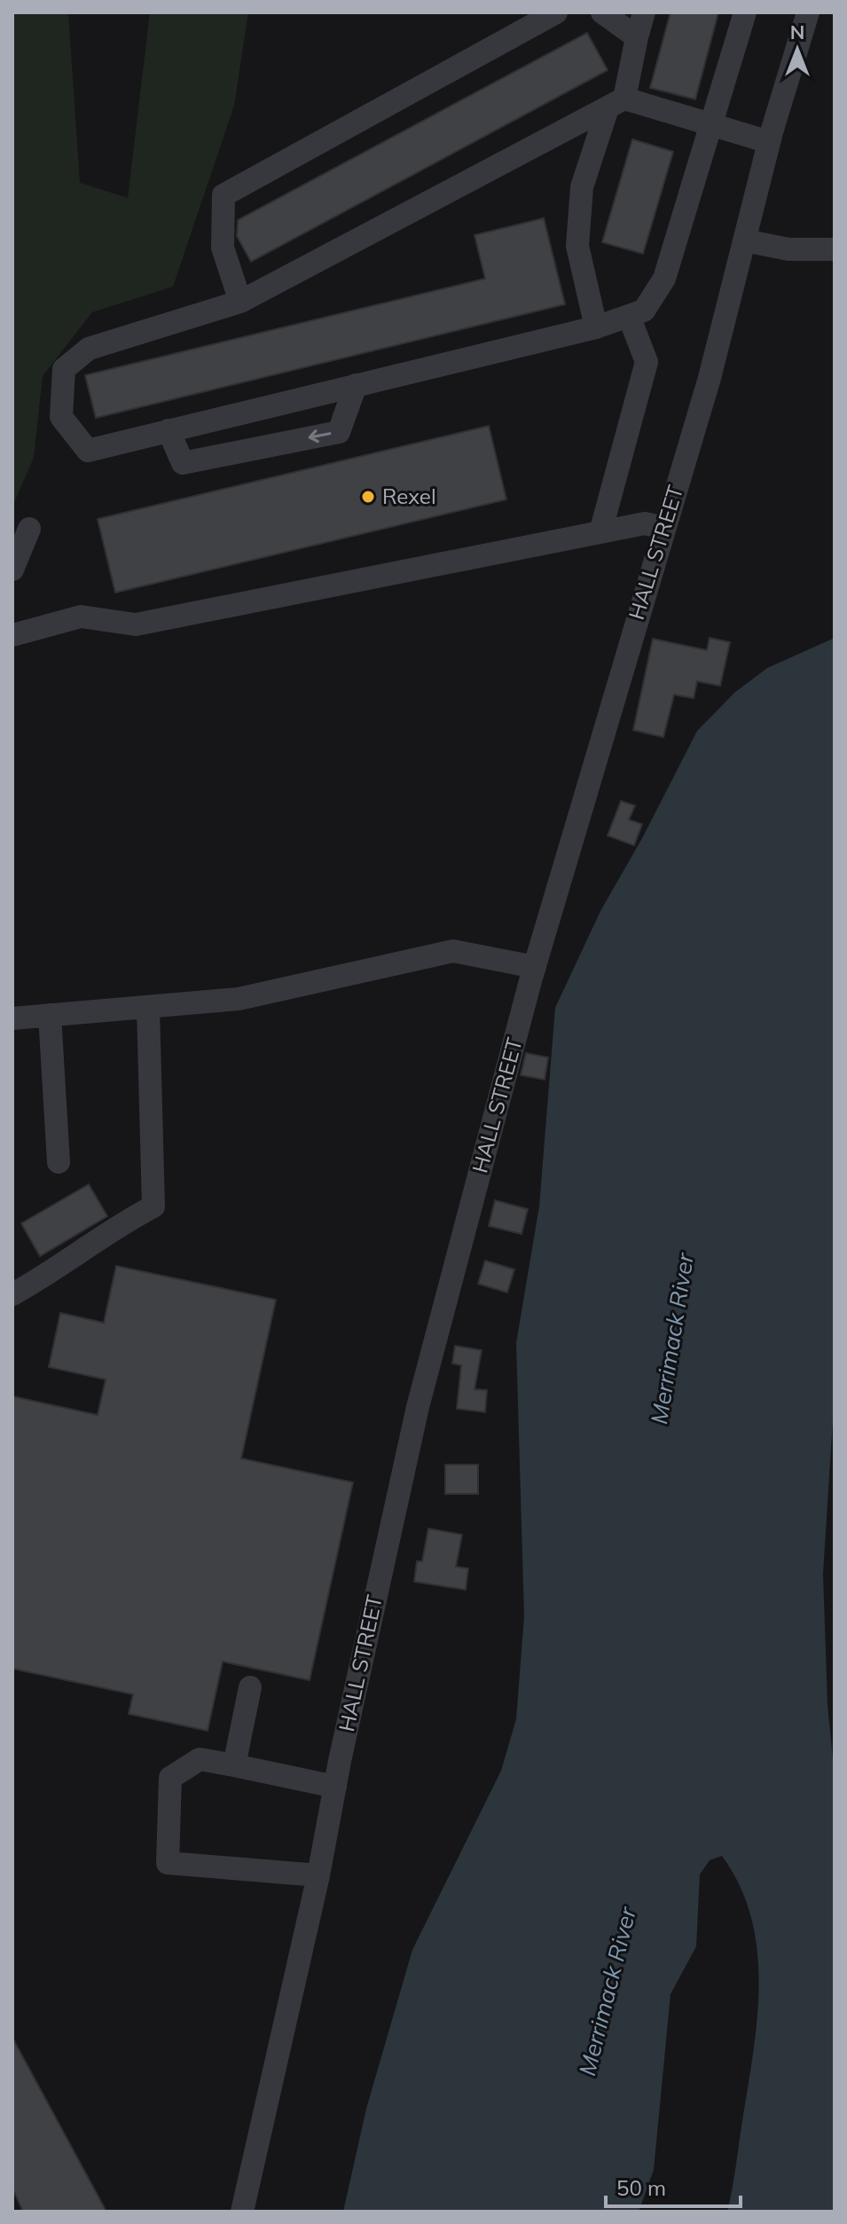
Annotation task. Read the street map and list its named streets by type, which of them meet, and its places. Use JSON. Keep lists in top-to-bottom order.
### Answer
{
  "streets": {
    "street": ["HALL STREET"]
  },
  "water": ["Merrimack River"],
  "places": ["Rexel"],
  "scale_bar": "50 m",
  "north": "top"
}
